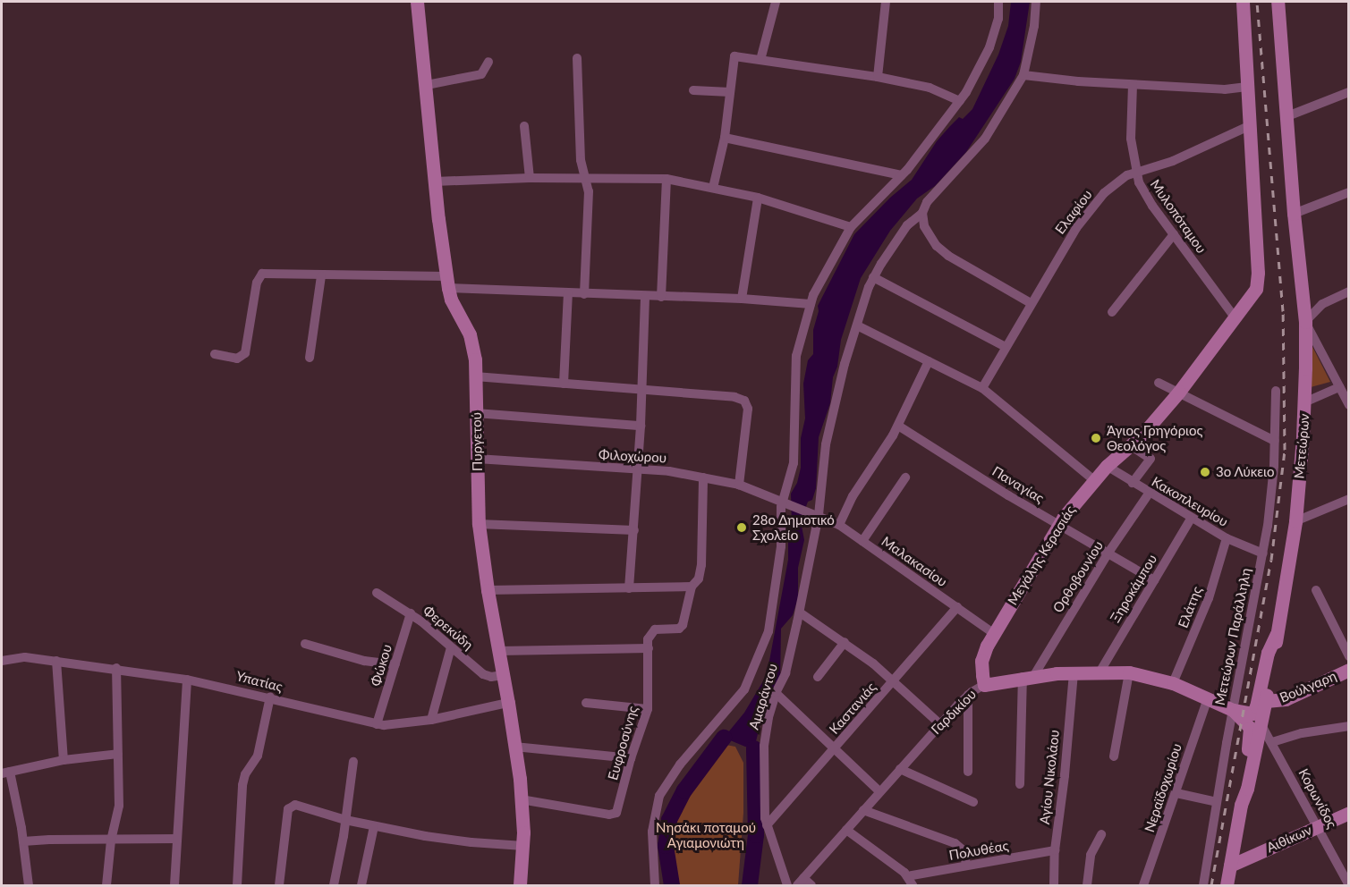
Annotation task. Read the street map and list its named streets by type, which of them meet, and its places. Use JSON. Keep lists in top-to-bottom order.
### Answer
{
  "streets": {
    "street": [
      "Ελαφίου",
      "Μυλοπόταμου",
      "Πυργετού",
      "Μετεώρων",
      "Φιλοχώρου",
      "Παναγίας",
      "Κακοπλευρίου",
      "Μεγάλης Κερασιάς",
      "Μαλακασίου",
      "Ορθοβουνίου",
      "Ξηροκάμπου",
      "Ελάτης",
      "Φερεκύδη",
      "Μετεώρων Παράλληλη",
      "Φώκου",
      "Υπατίας",
      "Βούλγαρη",
      "Αμαράντου",
      "Καστανιάς",
      "Γαρδικίου",
      "Ευφροσύνης",
      "Αγίου Νικολάου",
      "Νεραϊδοχωρίου",
      "Κορωνίδος",
      "Αιθίκων",
      "Πολυθέας"
    ]
  },
  "crossings": [
    ["Ελαφίου", "Μυλοπόταμου"],
    ["Ελαφίου", "Μεγάλης Κερασιάς"],
    ["Μυλοπόταμου", "Μεγάλης Κερασιάς"],
    ["Πυργετού", "Φιλοχώρου"],
    ["Πυργετού", "Φερεκύδη"],
    ["Πυργετού", "Υπατίας"],
    ["Πυργετού", "Ευφροσύνης"],
    ["Μετεώρων", "Βούλγαρη"],
    ["Μετεώρων", "Κορωνίδος"],
    ["Μετεώρων", "Αιθίκων"],
    ["Φιλοχώρου", "Μαλακασίου"],
    ["Φιλοχώρου", "Αμαράντου"],
    ["Παναγίας", "Μεγάλης Κερασιάς"],
    ["Παναγίας", "Ορθοβουνίου"],
    ["Παναγίας", "Ξηροκάμπου"],
    ["Κακοπλευρίου", "Μεγάλης Κερασιάς"],
    ["Κακοπλευρίου", "Ορθοβουνίου"],
    ["Κακοπλευρίου", "Ξηροκάμπου"],
    ["Κακοπλευρίου", "Ελάτης"],
    ["Κακοπλευρίου", "Μετεώρων Παράλληλη"],
    ["Μεγάλης Κερασιάς", "Μαλακασίου"],
    ["Μεγάλης Κερασιάς", "Γαρδικίου"],
    ["Μαλακασίου", "Αμαράντου"],
    ["Μαλακασίου", "Καστανιάς"],
    ["Ορθοβουνίου", "Γαρδικίου"],
    ["Ξηροκάμπου", "Γαρδικίου"],
    ["Ελάτης", "Γαρδικίου"],
    ["Φερεκύδη", "Φώκου"],
    ["Μετεώρων Παράλληλη", "Γαρδικίου"],
    ["Φώκου", "Υπατίας"],
    ["Αμαράντου", "Καστανιάς"],
    ["Γαρδικίου", "Αγίου Νικολάου"],
    ["Γαρδικίου", "Νεραϊδοχωρίου"],
    ["Αγίου Νικολάου", "Πολυθέας"],
    ["Κορωνίδος", "Αιθίκων"]
  ],
  "parks": ["Νησάκι ποταμού Αγιαμονιώτη"],
  "places": ["Άγιος Γρηγόριος Θεολόγος", "3ο Λύκειο", "28ο Δημοτικό Σχολείο"]
}
